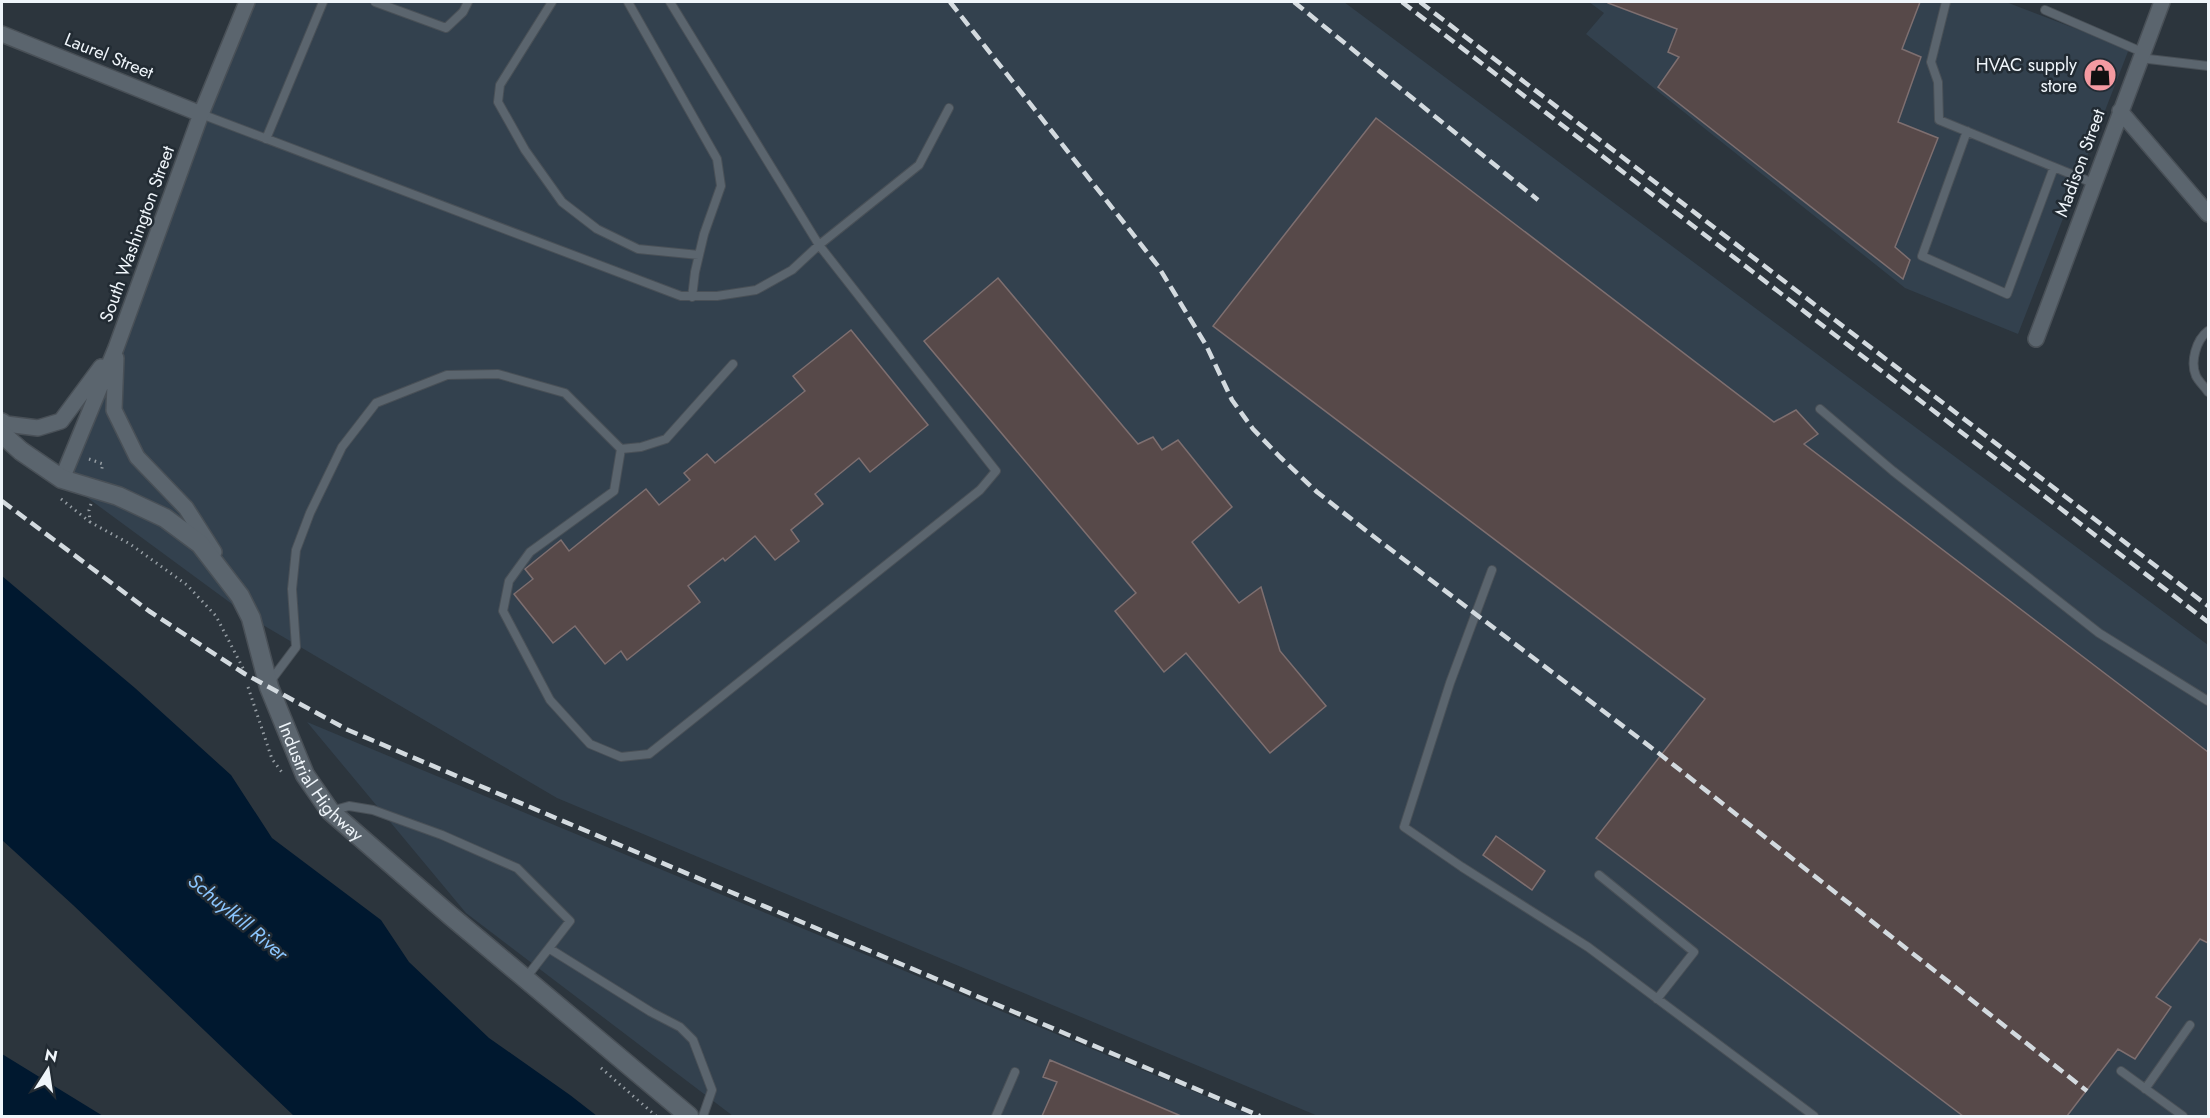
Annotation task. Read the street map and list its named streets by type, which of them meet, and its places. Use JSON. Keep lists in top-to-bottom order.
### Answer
{
  "streets": {
    "street": [
      "Laurel Street",
      "Madison Street",
      "South Washington Street",
      "Industrial Highway"
    ]
  },
  "crossings": [
    ["Laurel Street", "South Washington Street"],
    ["South Washington Street", "Industrial Highway"]
  ],
  "water": ["Schuylkill River"],
  "places": {
    "shop": ["HVAC supply store"]
  },
  "north": "top"
}
